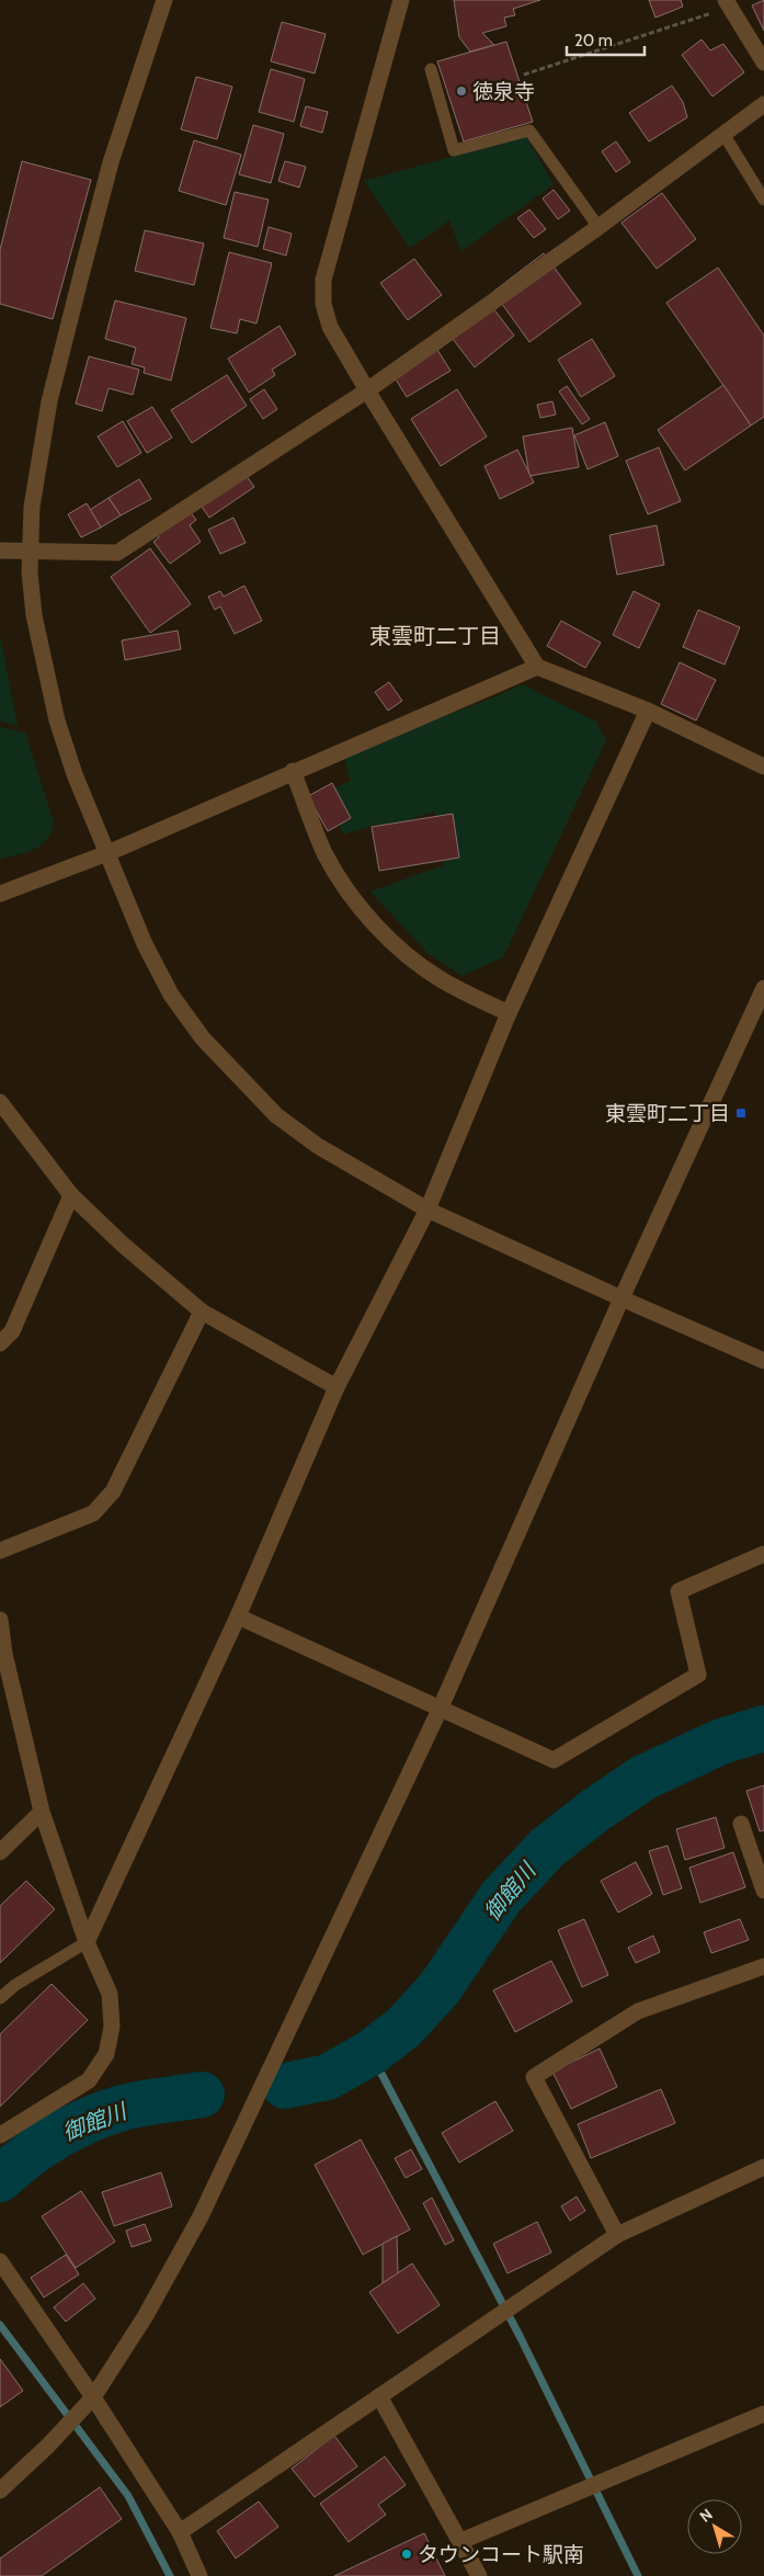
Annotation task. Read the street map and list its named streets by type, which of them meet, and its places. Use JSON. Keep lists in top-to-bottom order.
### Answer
{
  "districts": ["東雲町二丁目"],
  "water": ["御館川"],
  "places": {
    "other": ["徳泉寺", "タウンコート駅南"],
    "transit": ["東雲町二丁目"]
  },
  "scale_bar": "20 m",
  "north": "top left"
}
